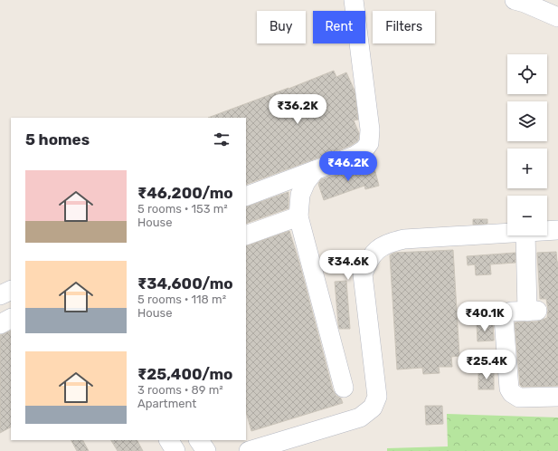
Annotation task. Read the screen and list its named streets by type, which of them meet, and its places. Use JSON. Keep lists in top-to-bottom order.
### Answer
{
  "page": {
    "chip": ["Buy", "Rent", "Filters"],
    "map_buttons": ["+", "−"],
    "price": [
      "₹36.2K",
      "₹46.2K",
      "₹34.6K",
      "₹40.1K",
      "₹25.4K"
    ],
    "heading": "5 homes",
    "list": [
      {
        "name": "₹46,200/mo",
        "note": "5 rooms · 153 m² · House"
      },
      {
        "name": "₹34,600/mo",
        "note": "5 rooms · 118 m² · House"
      },
      {
        "name": "₹25,400/mo",
        "note": "3 rooms · 89 m² · Apartment"
      }
    ]
  }
}
